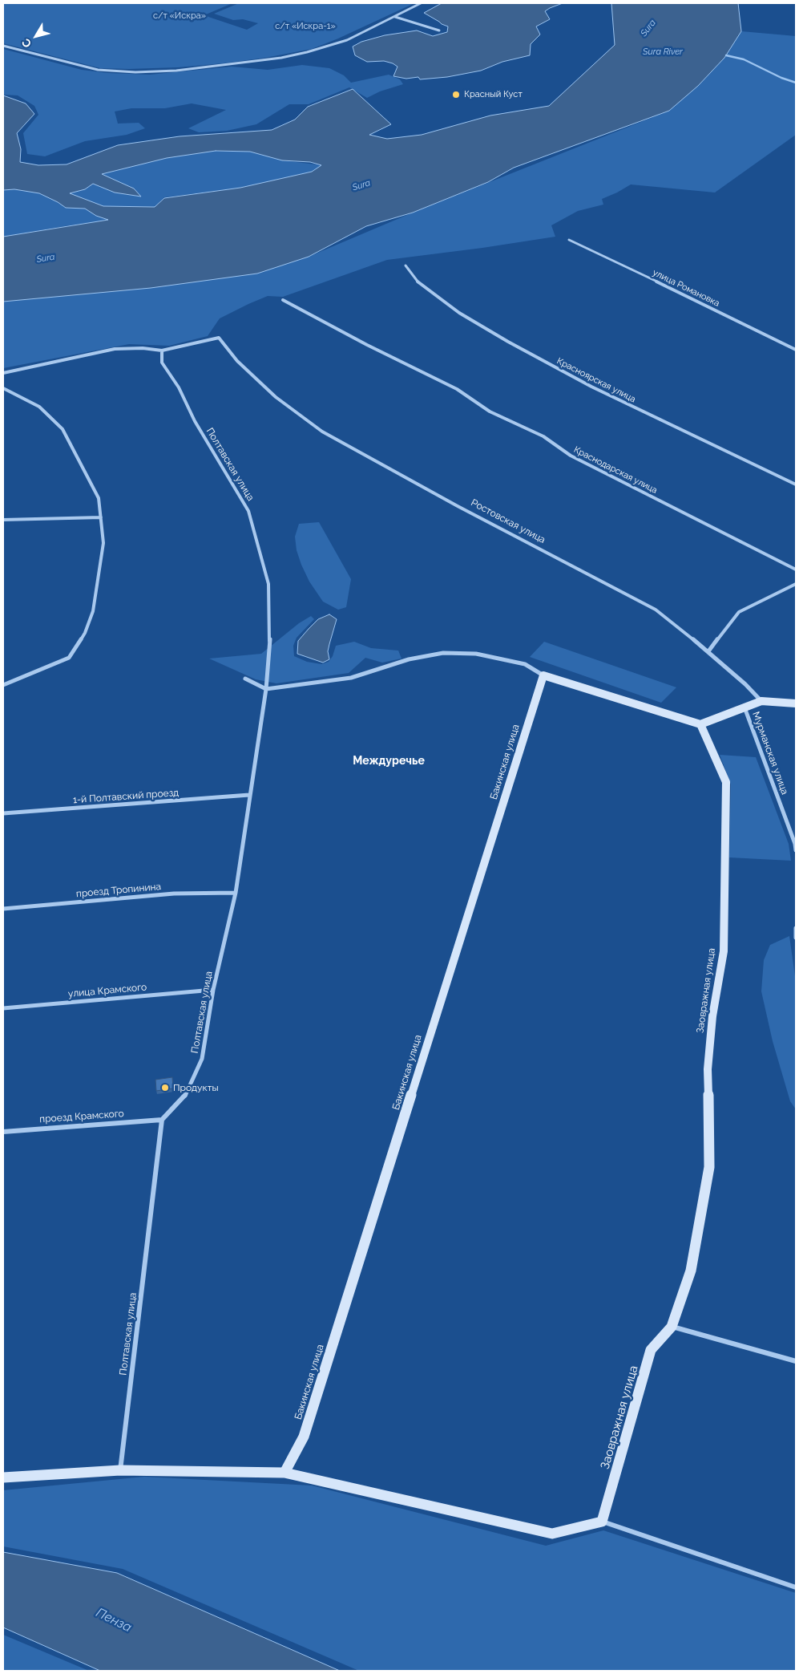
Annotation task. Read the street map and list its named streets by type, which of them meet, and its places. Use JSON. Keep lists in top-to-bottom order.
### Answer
{
  "streets": {
    "street": [
      "улица Романовка",
      "Красноярская улица",
      "Полтавская улица",
      "Краснодарская улица",
      "Ростовская улица",
      "Мурманская улица",
      "Бакинская улица",
      "1-й Полтавский проезд",
      "проезд Тропинина",
      "улица Крамского",
      "Заовражная улица",
      "проезд Крамского"
    ]
  },
  "crossings": [
    ["Полтавская улица", "Ростовская улица"],
    ["Полтавская улица", "1-й Полтавский проезд"],
    ["Полтавская улица", "проезд Тропинина"],
    ["Полтавская улица", "улица Крамского"],
    ["Полтавская улица", "проезд Крамского"]
  ],
  "districts": ["Междуречье"],
  "water": ["Sura", "Sura River", "Пенза"],
  "parks": ["с/т «Искра»", "с/т «Искра-1»"],
  "places": ["Красный Куст", "Продукты"],
  "north": "bottom left"
}
